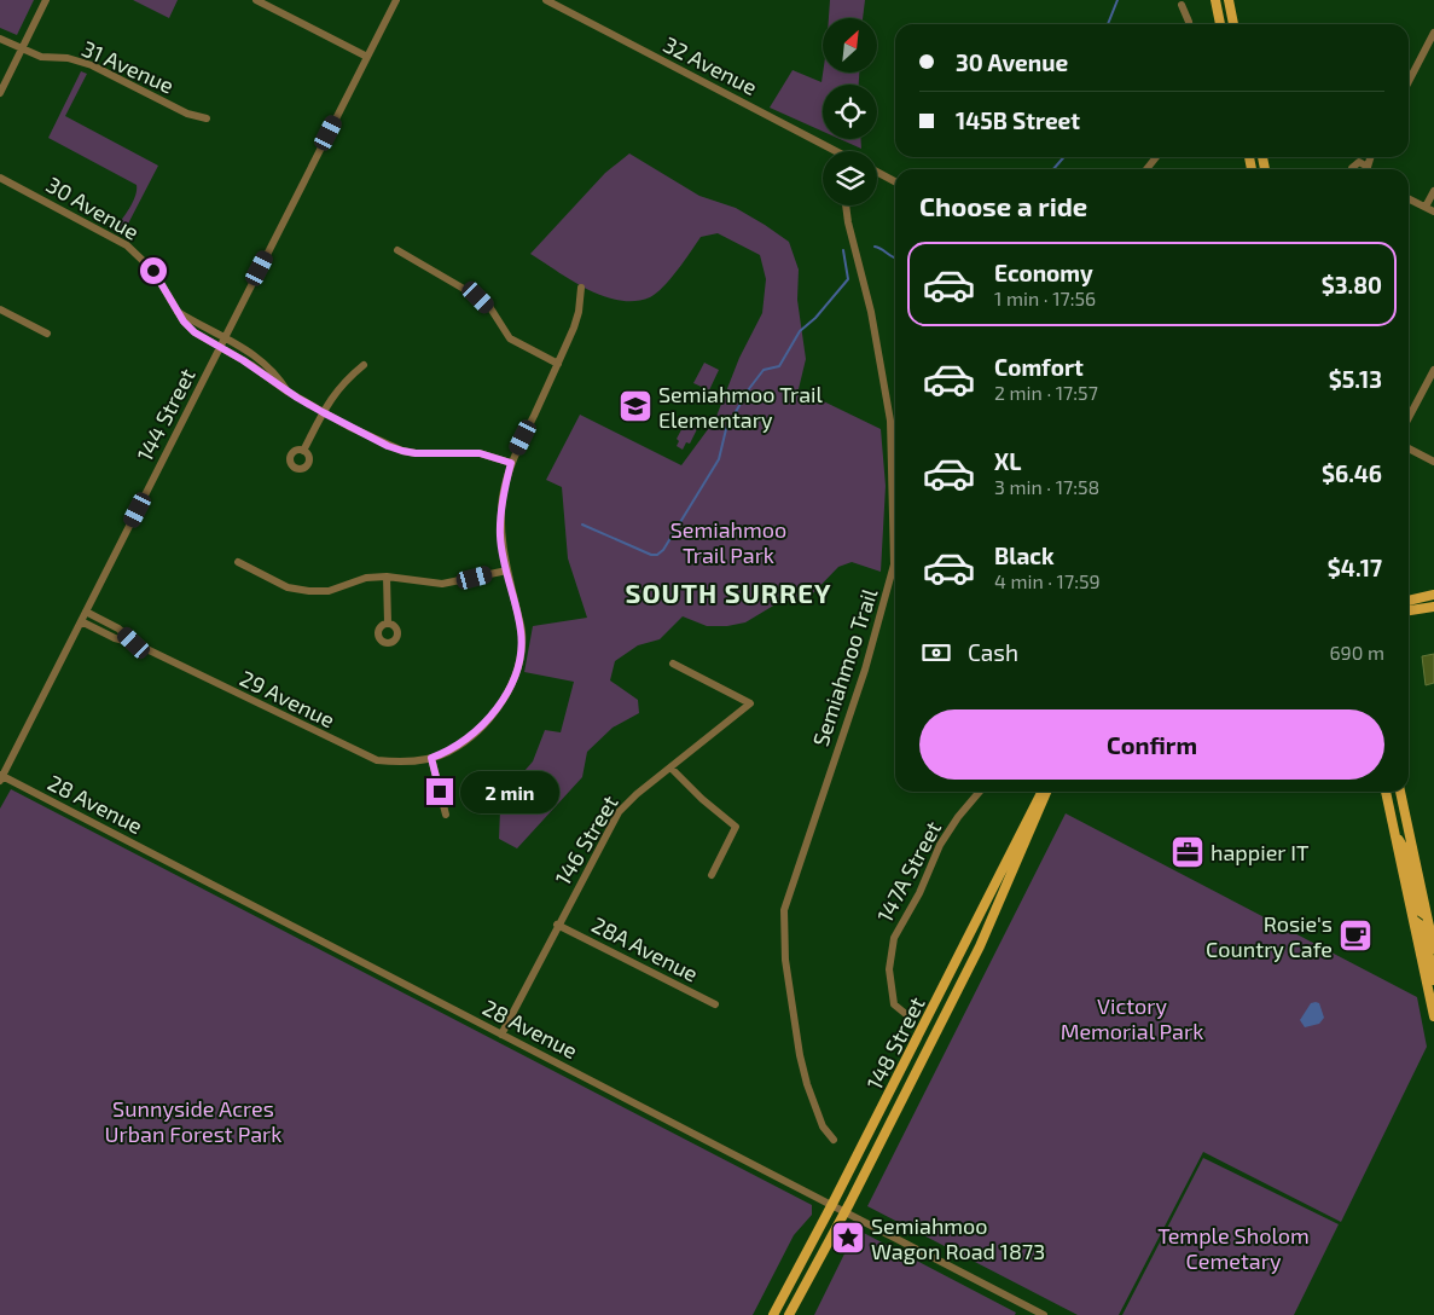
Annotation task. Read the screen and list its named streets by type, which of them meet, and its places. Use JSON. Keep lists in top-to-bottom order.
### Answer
{
  "streets": {
    "main road": ["148 Street"],
    "street": [
      "32 Avenue",
      "31 Avenue",
      "30 Avenue",
      "144 Street",
      "Semiahmoo Trail",
      "29 Avenue",
      "28 Avenue",
      "146 Street",
      "147A Street",
      "28A Avenue"
    ]
  },
  "crossings": [
    ["30 Avenue", "144 Street"],
    ["30 Avenue", "29 Avenue"],
    ["144 Street", "29 Avenue"],
    ["144 Street", "28 Avenue"],
    ["28 Avenue", "146 Street"],
    ["28 Avenue", "148 Street"],
    ["146 Street", "28A Avenue"]
  ],
  "districts": ["SOUTH SURREY"],
  "parks": [
    "Semiahmoo Trail Park",
    "Victory Memorial Park",
    "Sunnyside Acres Urban Forest Park",
    "Temple Sholom Cemetary"
  ],
  "places": {
    "school or university": ["Semiahmoo Trail Elementary"],
    "office": ["happier IT"],
    "cafe": ["Rosie's Country Cafe"],
    "place": ["Semiahmoo Wagon Road 1873"]
  },
  "north": "top right",
  "page": {
    "banner": ["30 Avenue", "145B Street"],
    "heading": "Choose a ride",
    "list": [
      {
        "name": "Economy",
        "note": "1 min · 17:56",
        "value": "$3.80"
      },
      {
        "name": "Comfort",
        "note": "2 min · 17:57",
        "value": "$5.13"
      },
      {
        "name": "XL",
        "note": "3 min · 17:58",
        "value": "$6.46"
      },
      {
        "name": "Black",
        "note": "4 min · 17:59",
        "value": "$4.17"
      }
    ],
    "pay": ["Cash", "690 m"],
    "buttons": "Confirm",
    "bubble": "2 min"
  }
}
